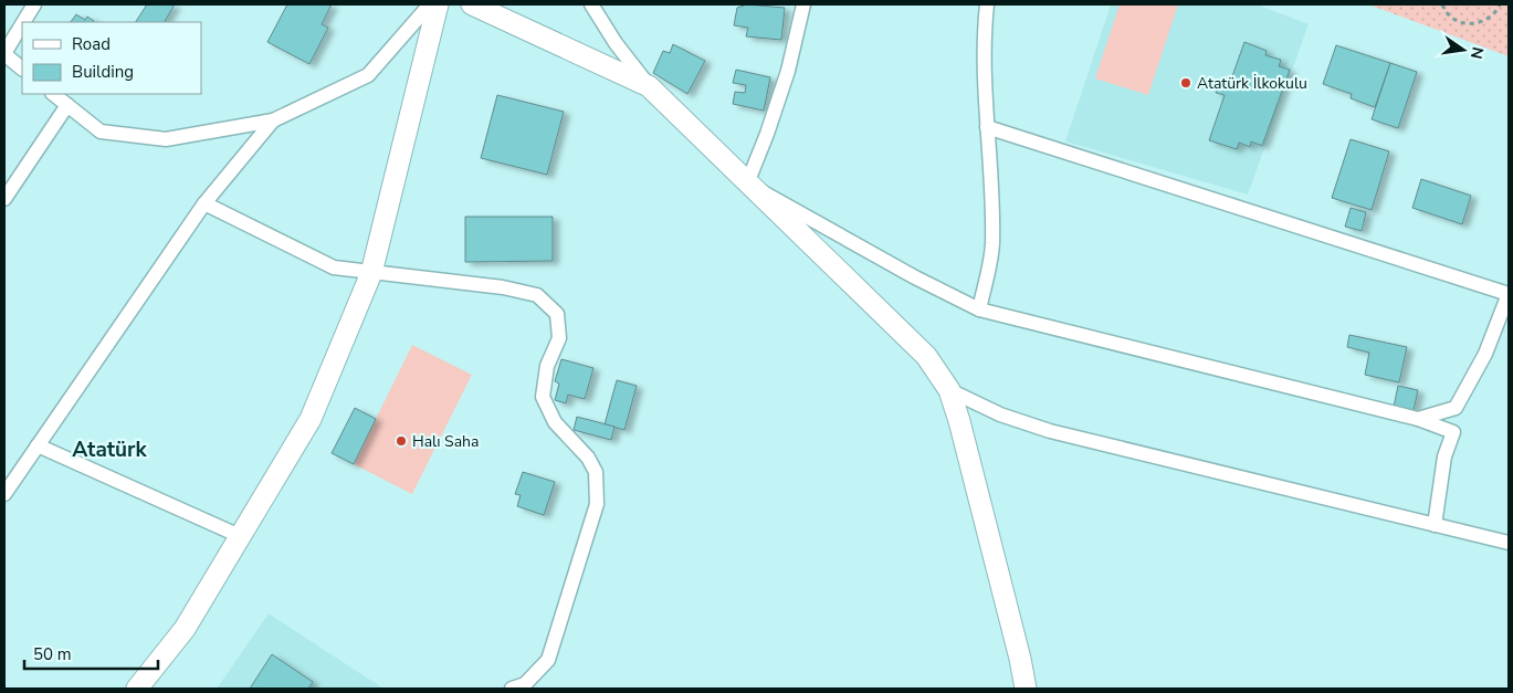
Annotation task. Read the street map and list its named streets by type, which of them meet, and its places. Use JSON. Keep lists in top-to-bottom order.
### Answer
{
  "districts": ["Atatürk"],
  "places": ["Atatürk İlkokulu", "Halı Saha"],
  "legend": ["Road", "Building"],
  "scale_bar": "50 m",
  "north": "right"
}
